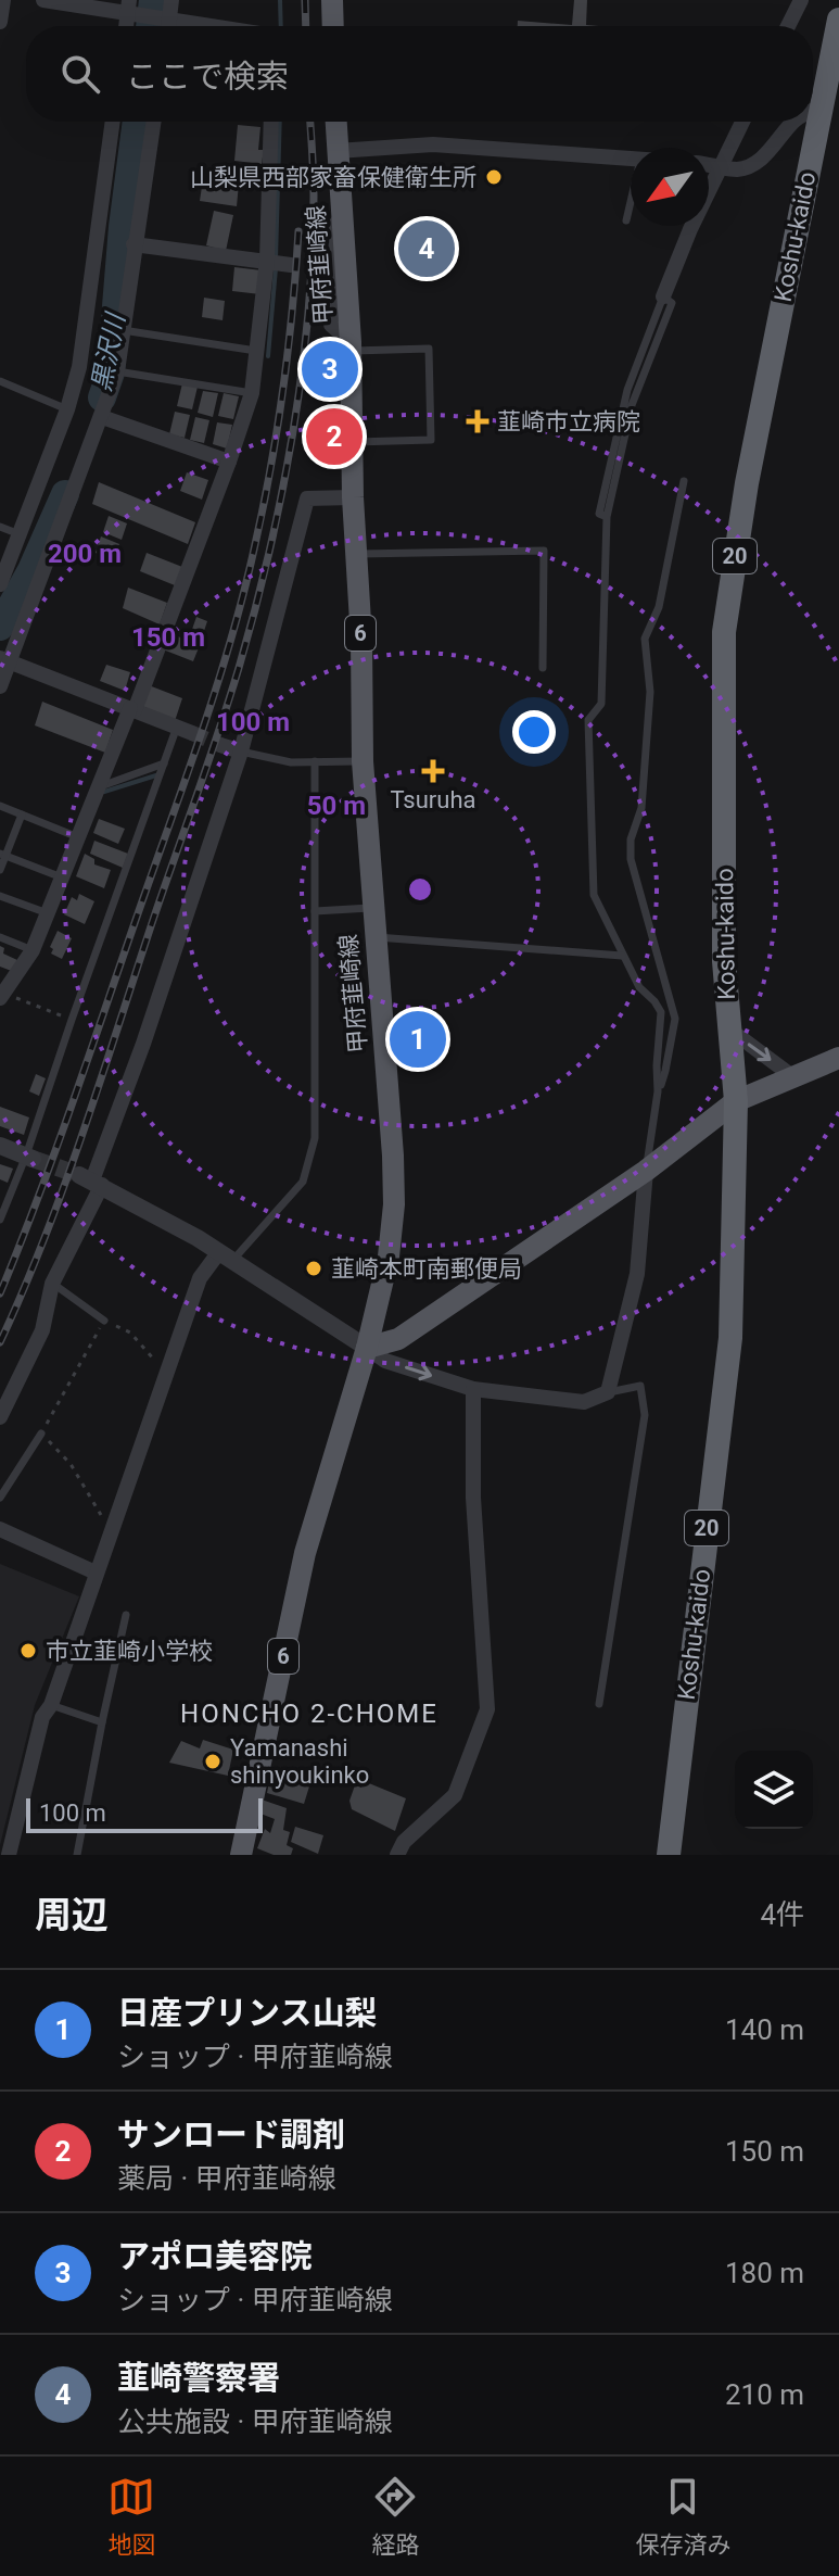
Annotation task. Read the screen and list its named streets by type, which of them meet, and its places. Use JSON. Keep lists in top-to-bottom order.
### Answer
{
  "streets": {
    "highway": ["Koshu-kaido", "20"],
    "main road": ["甲府韮崎線", "6"]
  },
  "districts": ["HONCHO 2-CHOME"],
  "water": ["黒沢川"],
  "places": {
    "other": [
      "山梨県西部家畜保健衛生所",
      "韮崎本町南郵便局",
      "市立韮崎小学校",
      "Yamanashi shinyoukinko"
    ],
    "health": ["韮崎市立病院", "Tsuruha"]
  },
  "scale_bar": "100 m",
  "north": "bottom left",
  "page": {
    "search": "ここで検索",
    "pins": [
      "4",
      "3",
      "2",
      "1"
    ],
    "scale": "100 m",
    "heading": ["周辺", "4件"],
    "list": [
      {
        "mark": "1",
        "name": "日産プリンス山梨",
        "note": "ショップ · 甲府韮崎線",
        "value": "140 m"
      },
      {
        "mark": "2",
        "name": "サンロード調剤",
        "note": "薬局 · 甲府韮崎線",
        "value": "150 m"
      },
      {
        "mark": "3",
        "name": "アポロ美容院",
        "note": "ショップ · 甲府韮崎線",
        "value": "180 m"
      },
      {
        "mark": "4",
        "name": "韮崎警察署",
        "note": "公共施設 · 甲府韮崎線",
        "value": "210 m"
      }
    ],
    "nav": ["地図", "経路", "保存済み"]
  },
  "rings": [
    "200 m",
    "150 m",
    "100 m",
    "50 m"
  ]
}
